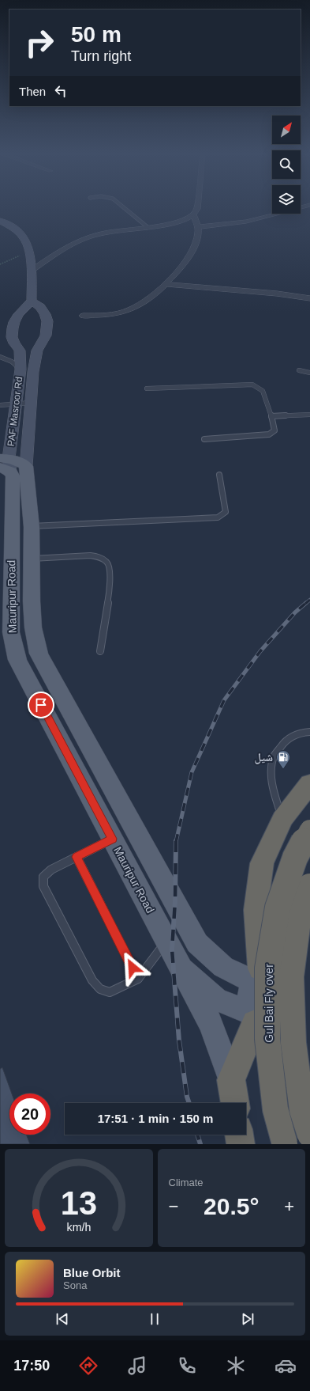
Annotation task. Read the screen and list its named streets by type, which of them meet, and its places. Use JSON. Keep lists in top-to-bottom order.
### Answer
{
  "streets": {
    "highway": ["Gul Bai Fly over"],
    "main road": ["PAF Masroor Rd", "Mauripur Road"]
  },
  "crossings": [
    ["PAF Masroor Rd", "Mauripur Road"]
  ],
  "places": {
    "fuel station": ["شیل"]
  },
  "north": "top right",
  "page": {
    "turn": ["50 m", "Turn right"],
    "then": "Then",
    "limit": "20",
    "trip": "17:51 · 1 min · 150 m",
    "tile": "Climate",
    "heat": ["−", "20.5°", "+"],
    "song": ["Blue Orbit", "Sona"],
    "tabs": "17:50",
    "gauge": ["13", "km/h"]
  }
}
